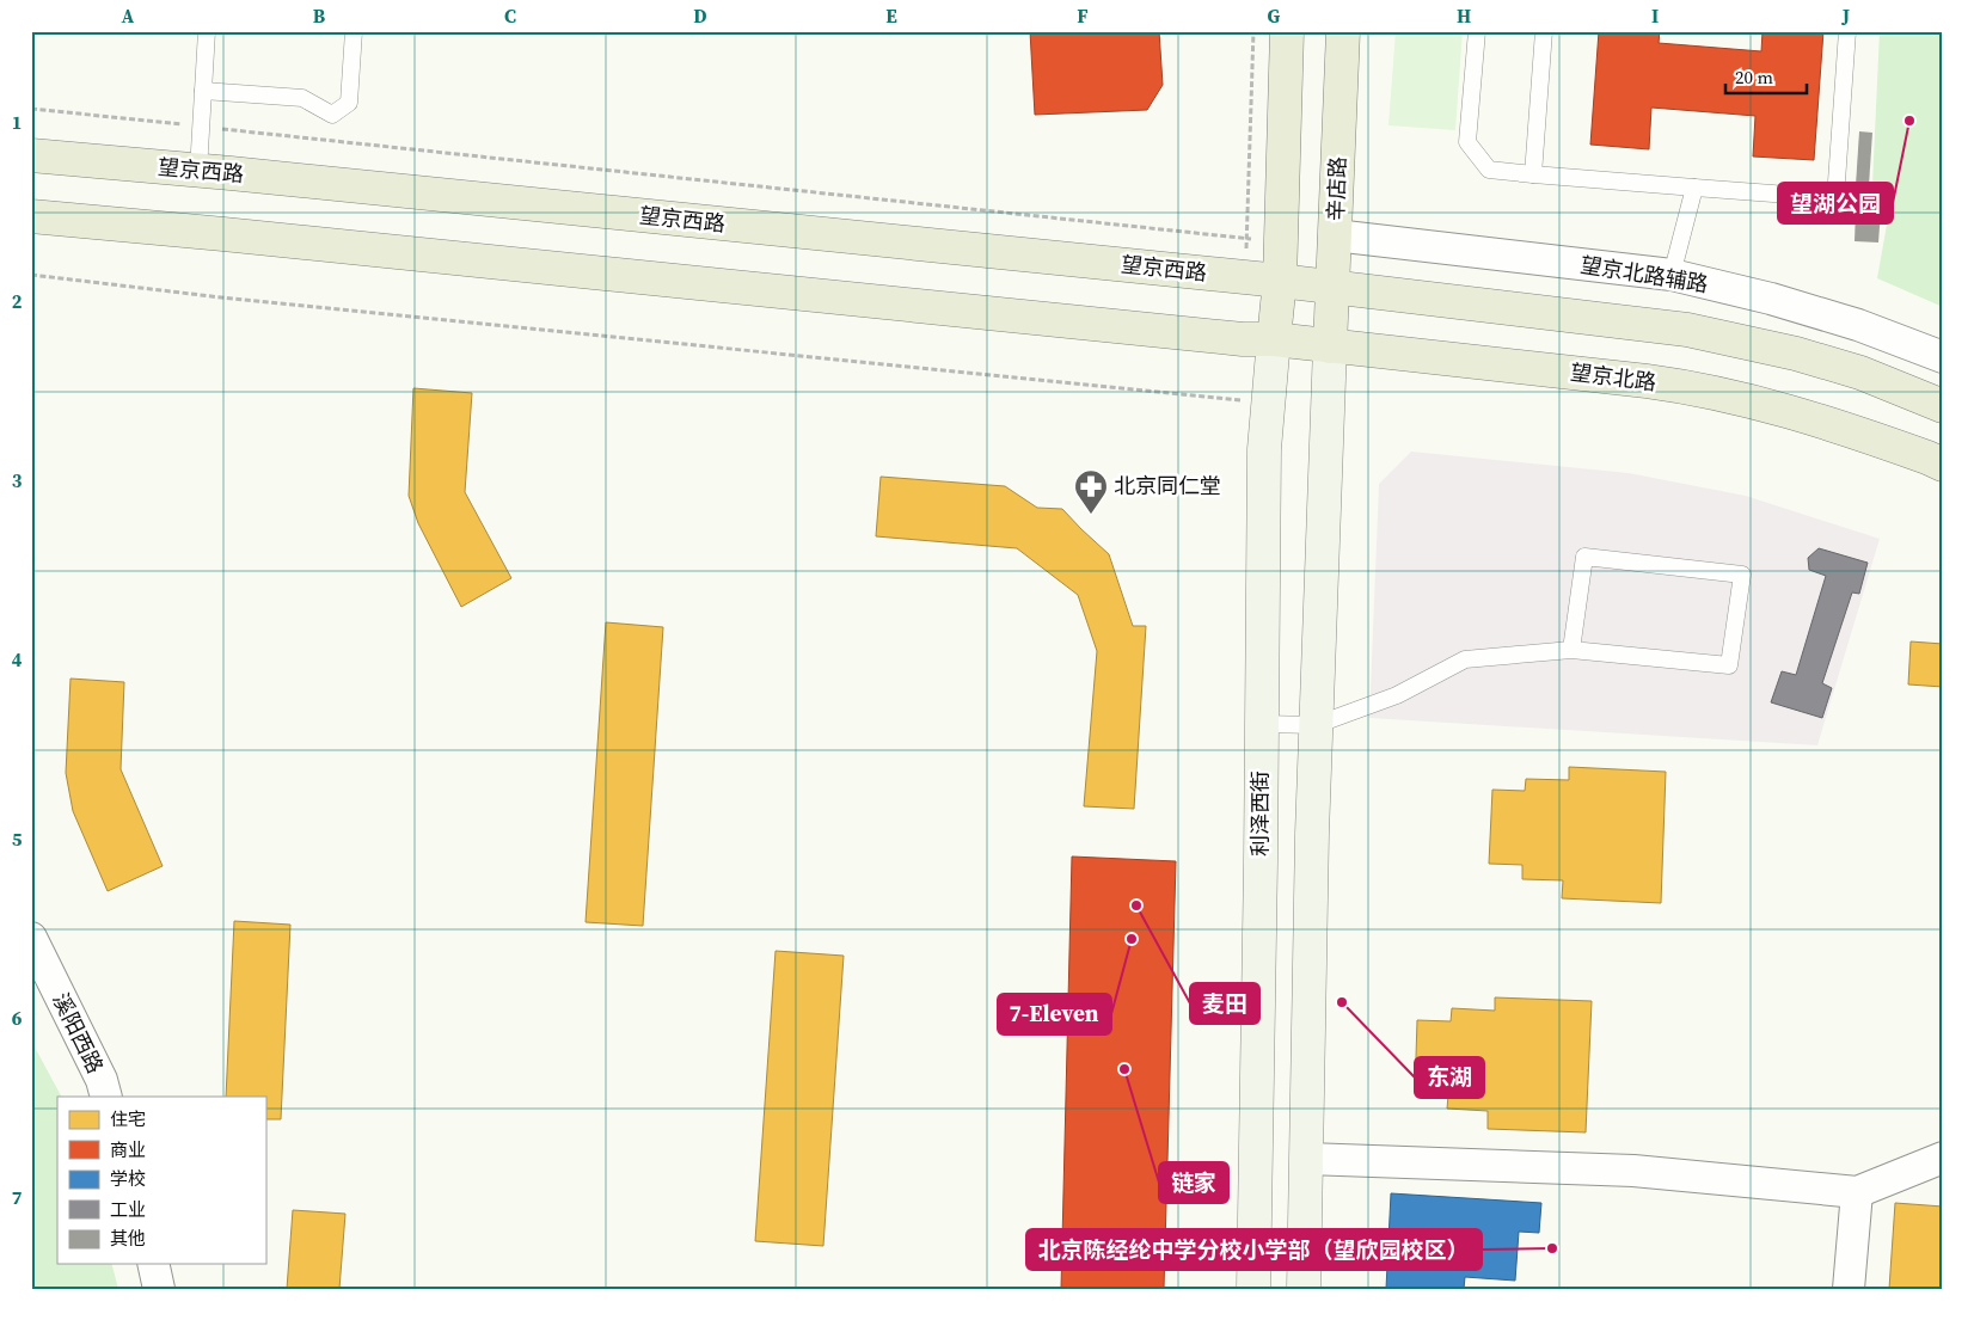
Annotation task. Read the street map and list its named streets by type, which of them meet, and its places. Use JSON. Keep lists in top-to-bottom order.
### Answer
{
  "streets": {
    "main road": ["望京西路", "辛店路", "望京北路"],
    "street": ["望京北路辅路", "利泽西街", "溪阳西路"]
  },
  "crossings": [
    ["望京西路", "辛店路"],
    ["辛店路", "望京北路辅路"],
    ["辛店路", "望京北路"],
    ["望京北路", "利泽西街"]
  ],
  "places": {
    "other": [
      "望湖公园",
      "麦田",
      "7-Eleven",
      "东湖",
      "链家",
      "北京陈经纶中学分校小学部（望欣园校区）"
    ],
    "pharmacy": ["北京同仁堂"]
  },
  "legend": [
    "住宅",
    "商业",
    "学校",
    "工业",
    "其他"
  ],
  "scale_bar": "20 m",
  "grid": {
    "columns": [
      "A",
      "B",
      "C",
      "D",
      "E",
      "F",
      "G",
      "H",
      "I",
      "J"
    ],
    "rows": [
      "1",
      "2",
      "3",
      "4",
      "5",
      "6",
      "7"
    ]
  }
}
